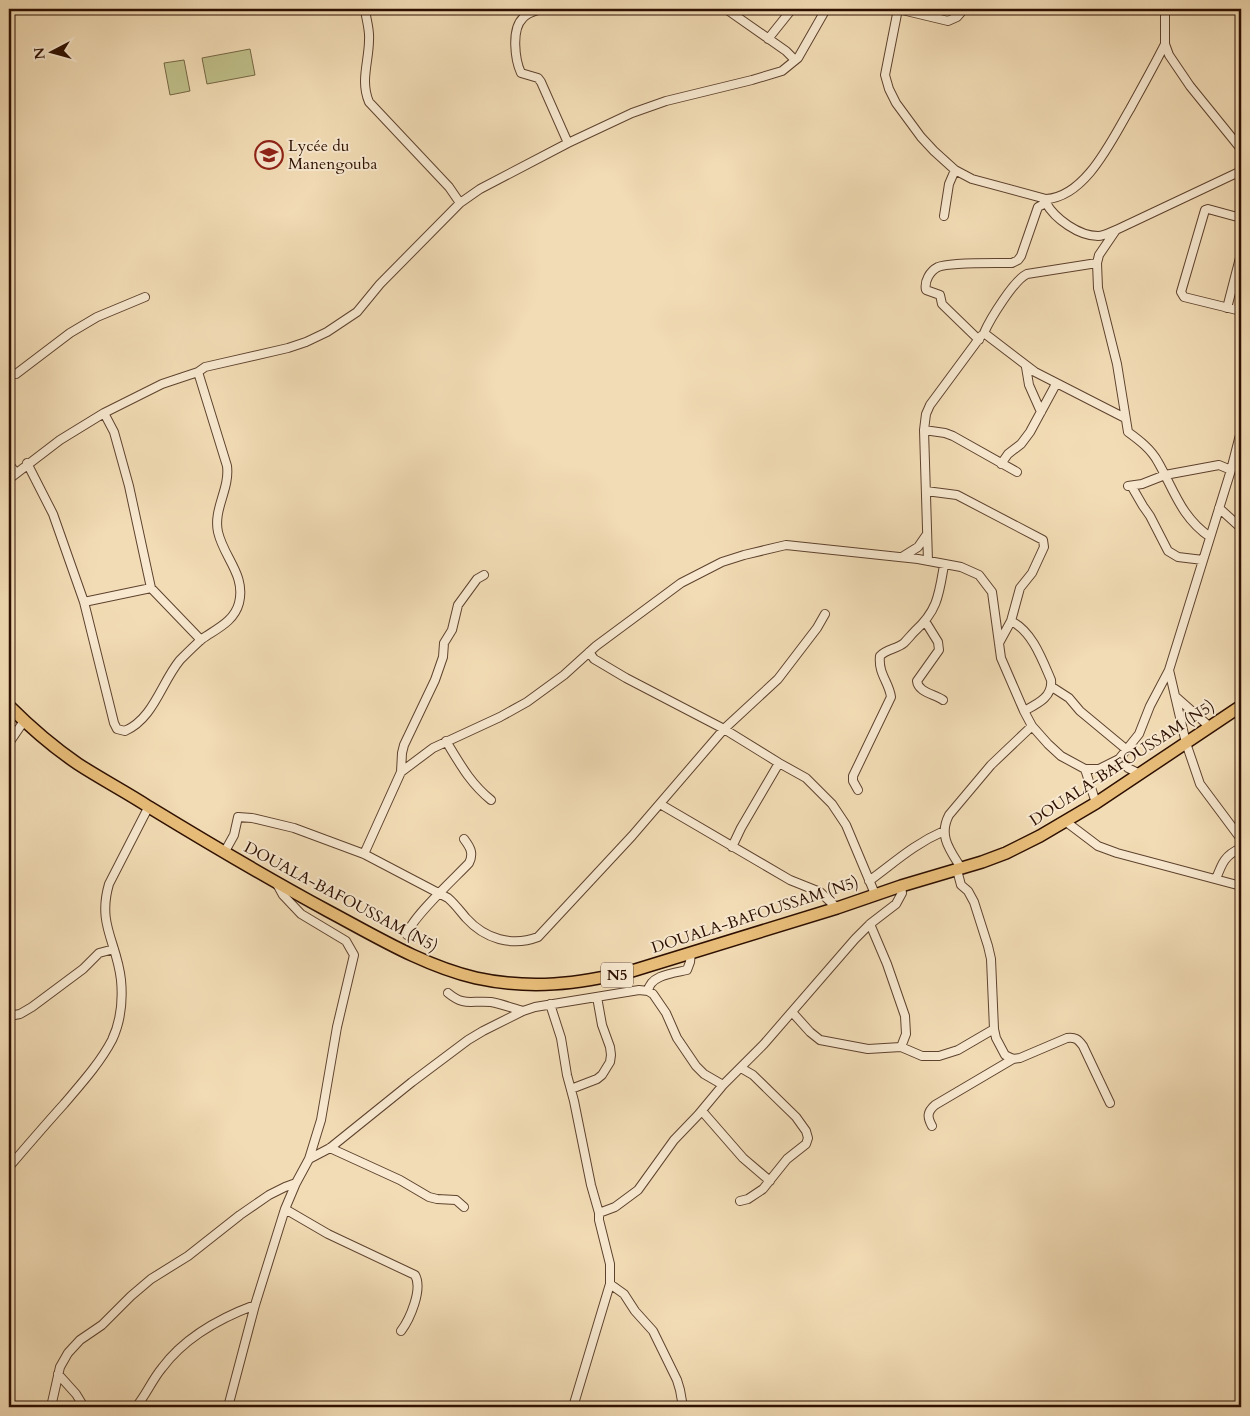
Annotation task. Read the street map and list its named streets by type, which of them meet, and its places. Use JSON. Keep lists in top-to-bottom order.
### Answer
{
  "streets": {
    "highway": ["DOUALA-BAFOUSSAM (N5)", "N5"]
  },
  "places": {
    "school or university": ["Lycée du Manengouba"]
  },
  "north": "left"
}
